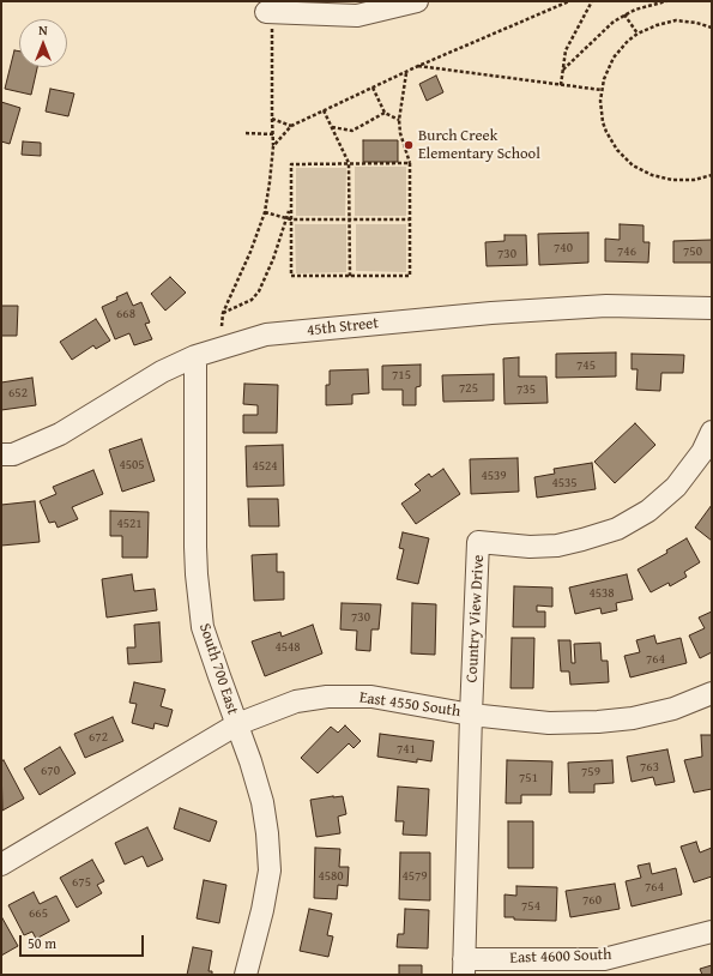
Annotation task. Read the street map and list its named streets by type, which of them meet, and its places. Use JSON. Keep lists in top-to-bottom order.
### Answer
{
  "streets": {
    "street": [
      "45th Street",
      "Country View Drive",
      "South 700 East",
      "East 4550 South",
      "East 4600 South"
    ]
  },
  "crossings": [
    ["45th Street", "South 700 East"],
    ["Country View Drive", "East 4550 South"],
    ["Country View Drive", "East 4600 South"],
    ["South 700 East", "East 4550 South"]
  ],
  "places": ["Burch Creek Elementary School"],
  "house_numbers": [
    "740",
    "746",
    "750",
    "730",
    "668",
    "745",
    "715",
    "725",
    "735",
    "652",
    "4505",
    "4524",
    "4539",
    "4535",
    "4521",
    "4538",
    "730",
    "4548",
    "764",
    "672",
    "741",
    "763",
    "670",
    "759",
    "751",
    "4580",
    "4579",
    "675",
    "764",
    "760",
    "754",
    "665"
  ],
  "scale_bar": "50 m",
  "north": "top"
}
